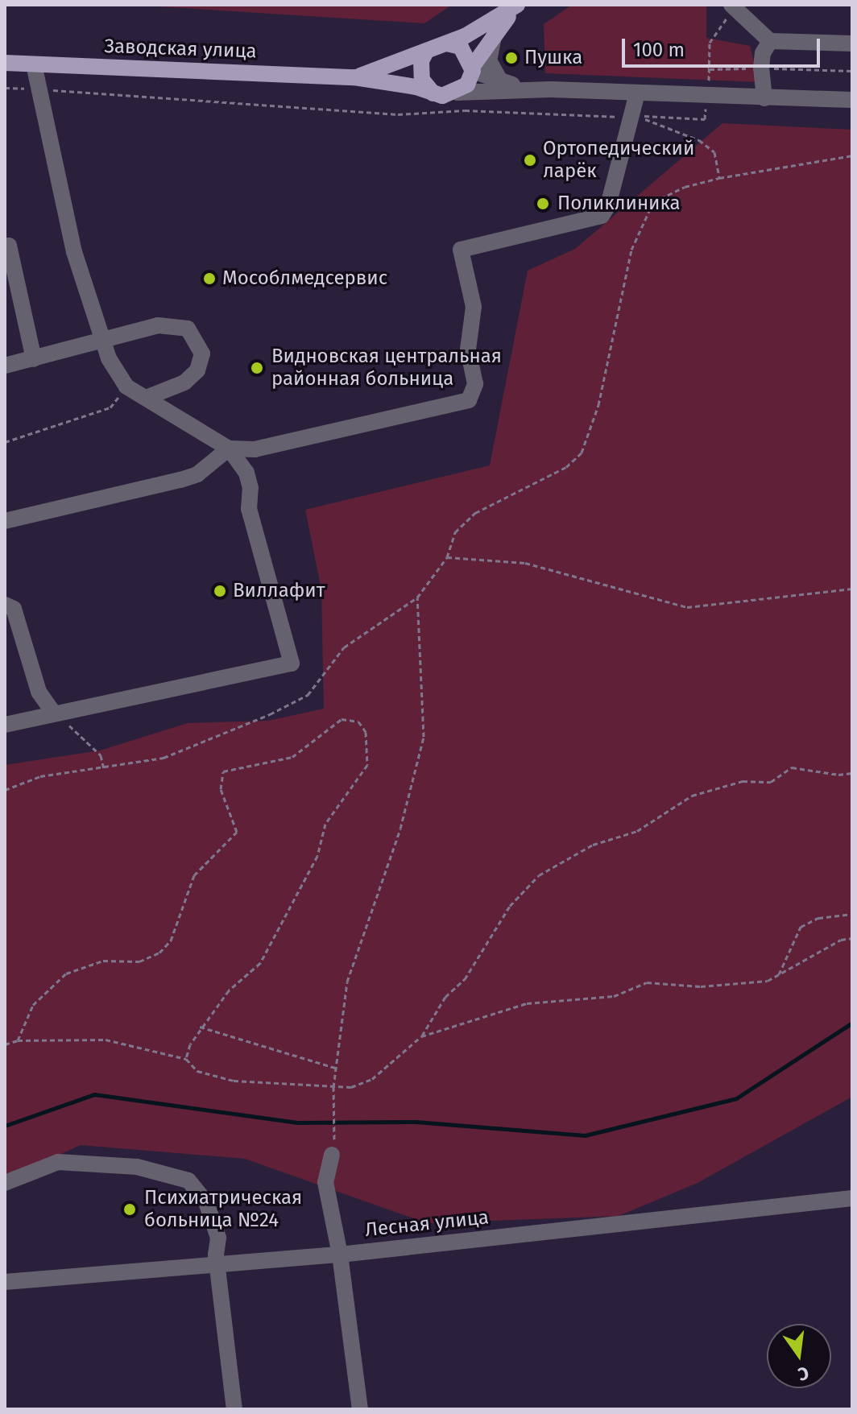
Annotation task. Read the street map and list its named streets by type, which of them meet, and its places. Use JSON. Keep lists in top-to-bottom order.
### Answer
{
  "streets": {
    "main road": ["Заводская улица"],
    "street": ["Лесная улица"]
  },
  "places": [
    "Пушка",
    "Ортопедический ларёк",
    "Поликлиника",
    "Мособлмедсервис",
    "Видновская центральная районная больница",
    "Виллафит",
    "Психиатрическая больница №24"
  ],
  "scale_bar": "100 m",
  "north": "bottom"
}
